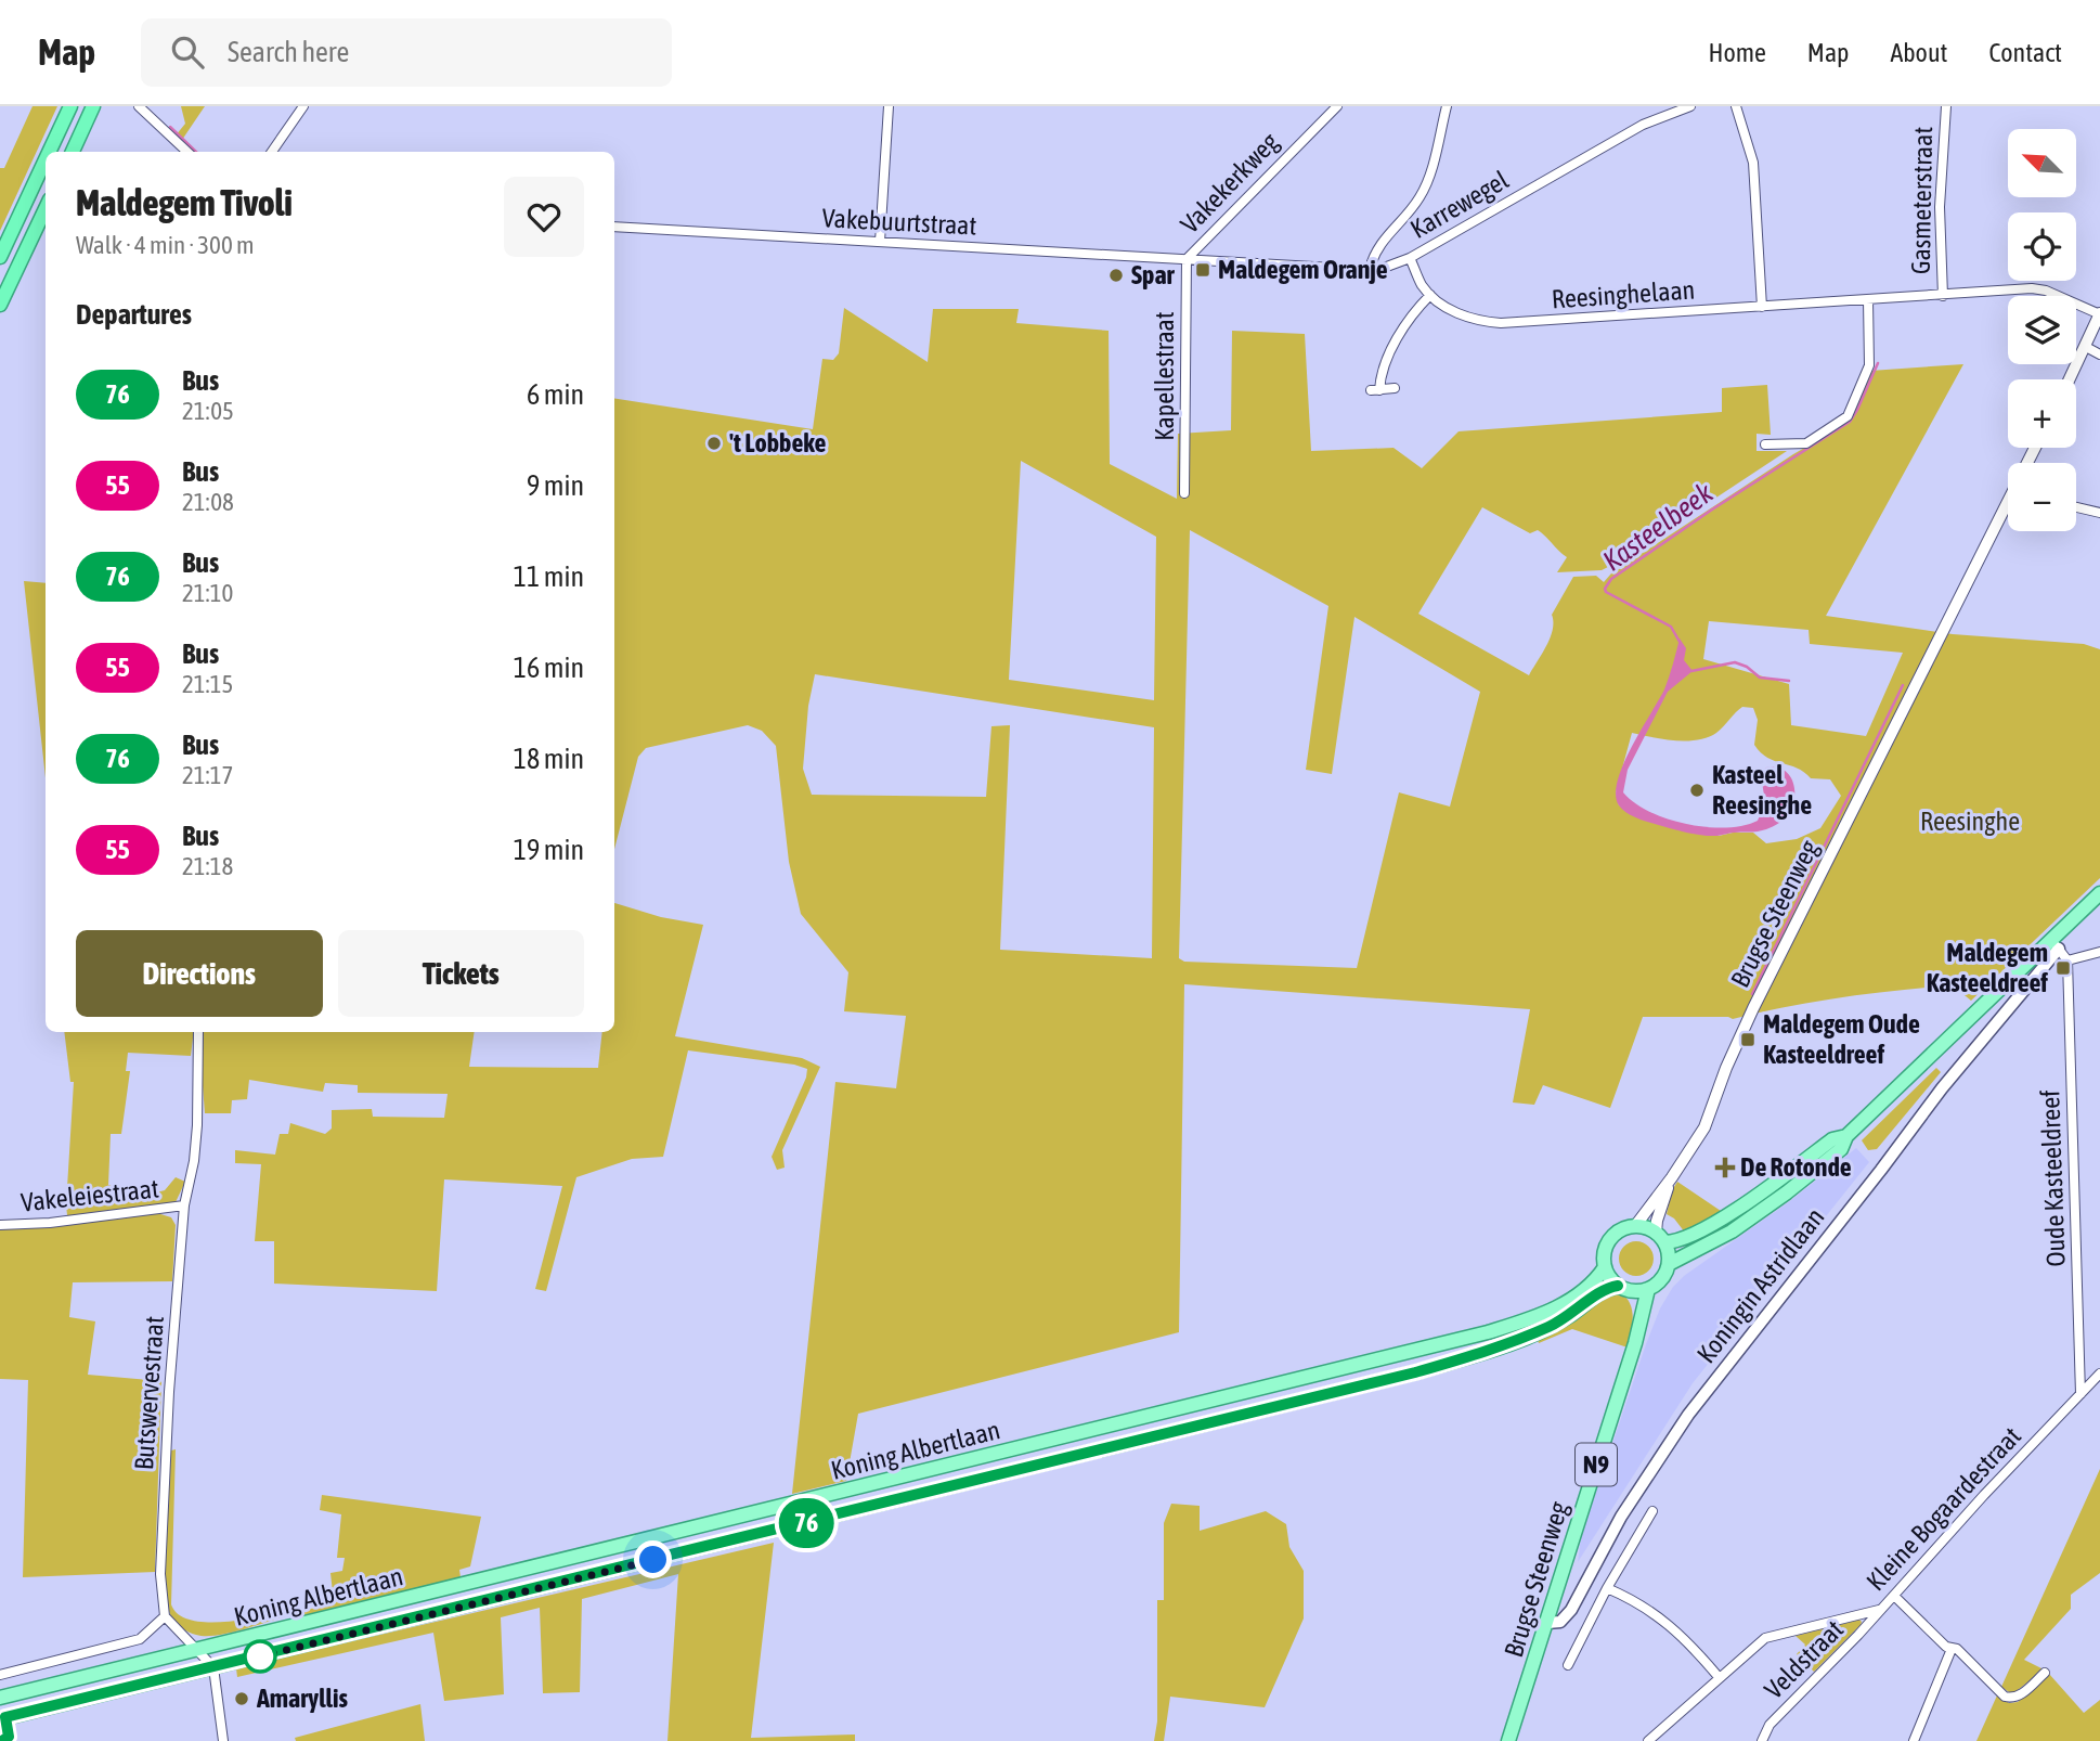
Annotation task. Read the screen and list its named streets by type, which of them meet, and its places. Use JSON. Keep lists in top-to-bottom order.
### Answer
{
  "streets": {
    "main road": [
      "Brugse Steenweg",
      "Koningin Astridlaan",
      "Koning Albertlaan",
      "N9"
    ],
    "street": [
      "Vakekerkweg",
      "Gasmeterstraat",
      "Karrewegel",
      "Vakebuurtstraat",
      "Reesinghelaan",
      "Kapellestraat",
      "Oude Kasteeldreef",
      "Vakeleiestraat",
      "Butswervestraat",
      "Kleine Bogaardestraat",
      "Veldstraat"
    ]
  },
  "crossings": [
    ["Vakekerkweg", "Karrewegel"],
    ["Vakekerkweg", "Vakebuurtstraat"],
    ["Vakekerkweg", "Kapellestraat"],
    ["Gasmeterstraat", "Reesinghelaan"],
    ["Karrewegel", "Vakebuurtstraat"],
    ["Karrewegel", "Reesinghelaan"],
    ["Karrewegel", "Kapellestraat"],
    ["Vakebuurtstraat", "Kapellestraat"],
    ["Brugse Steenweg", "Koningin Astridlaan"],
    ["Brugse Steenweg", "Koning Albertlaan"],
    ["Oude Kasteeldreef", "Kleine Bogaardestraat"],
    ["Vakeleiestraat", "Butswervestraat"],
    ["Koningin Astridlaan", "Koning Albertlaan"],
    ["Kleine Bogaardestraat", "Veldstraat"]
  ],
  "water": ["Kasteelbeek"],
  "parks": ["Reesinghe"],
  "places": {
    "transit": ["Maldegem Oranje", "Maldegem Kasteeldreef", "Maldegem Oude Kasteeldreef"],
    "other": [
      "Spar",
      "'t Lobbeke",
      "Kasteel Reesinghe",
      "Amaryllis"
    ],
    "health": ["De Rotonde"]
  },
  "lines": ["bus line 76"],
  "north": "top left",
  "page": {
    "header": "Map",
    "search": "Search here",
    "nav": [
      "Home",
      "Map",
      "About",
      "Contact"
    ],
    "on_map": "76",
    "map_buttons": ["+", "−"],
    "heading": [
      ["Maldegem Tivoli", "Walk · 4 min · 300 m"],
      "Departures"
    ],
    "list": [
      {
        "mark": "76",
        "name": "Bus",
        "note": "21:05",
        "value": "6 min"
      },
      {
        "mark": "55",
        "name": "Bus",
        "note": "21:08",
        "value": "9 min"
      },
      {
        "mark": "76",
        "name": "Bus",
        "note": "21:10",
        "value": "11 min"
      },
      {
        "mark": "55",
        "name": "Bus",
        "note": "21:15",
        "value": "16 min"
      },
      {
        "mark": "76",
        "name": "Bus",
        "note": "21:17",
        "value": "18 min"
      },
      {
        "mark": "55",
        "name": "Bus",
        "note": "21:18",
        "value": "19 min"
      }
    ],
    "buttons": ["Directions", "Tickets"]
  }
}
